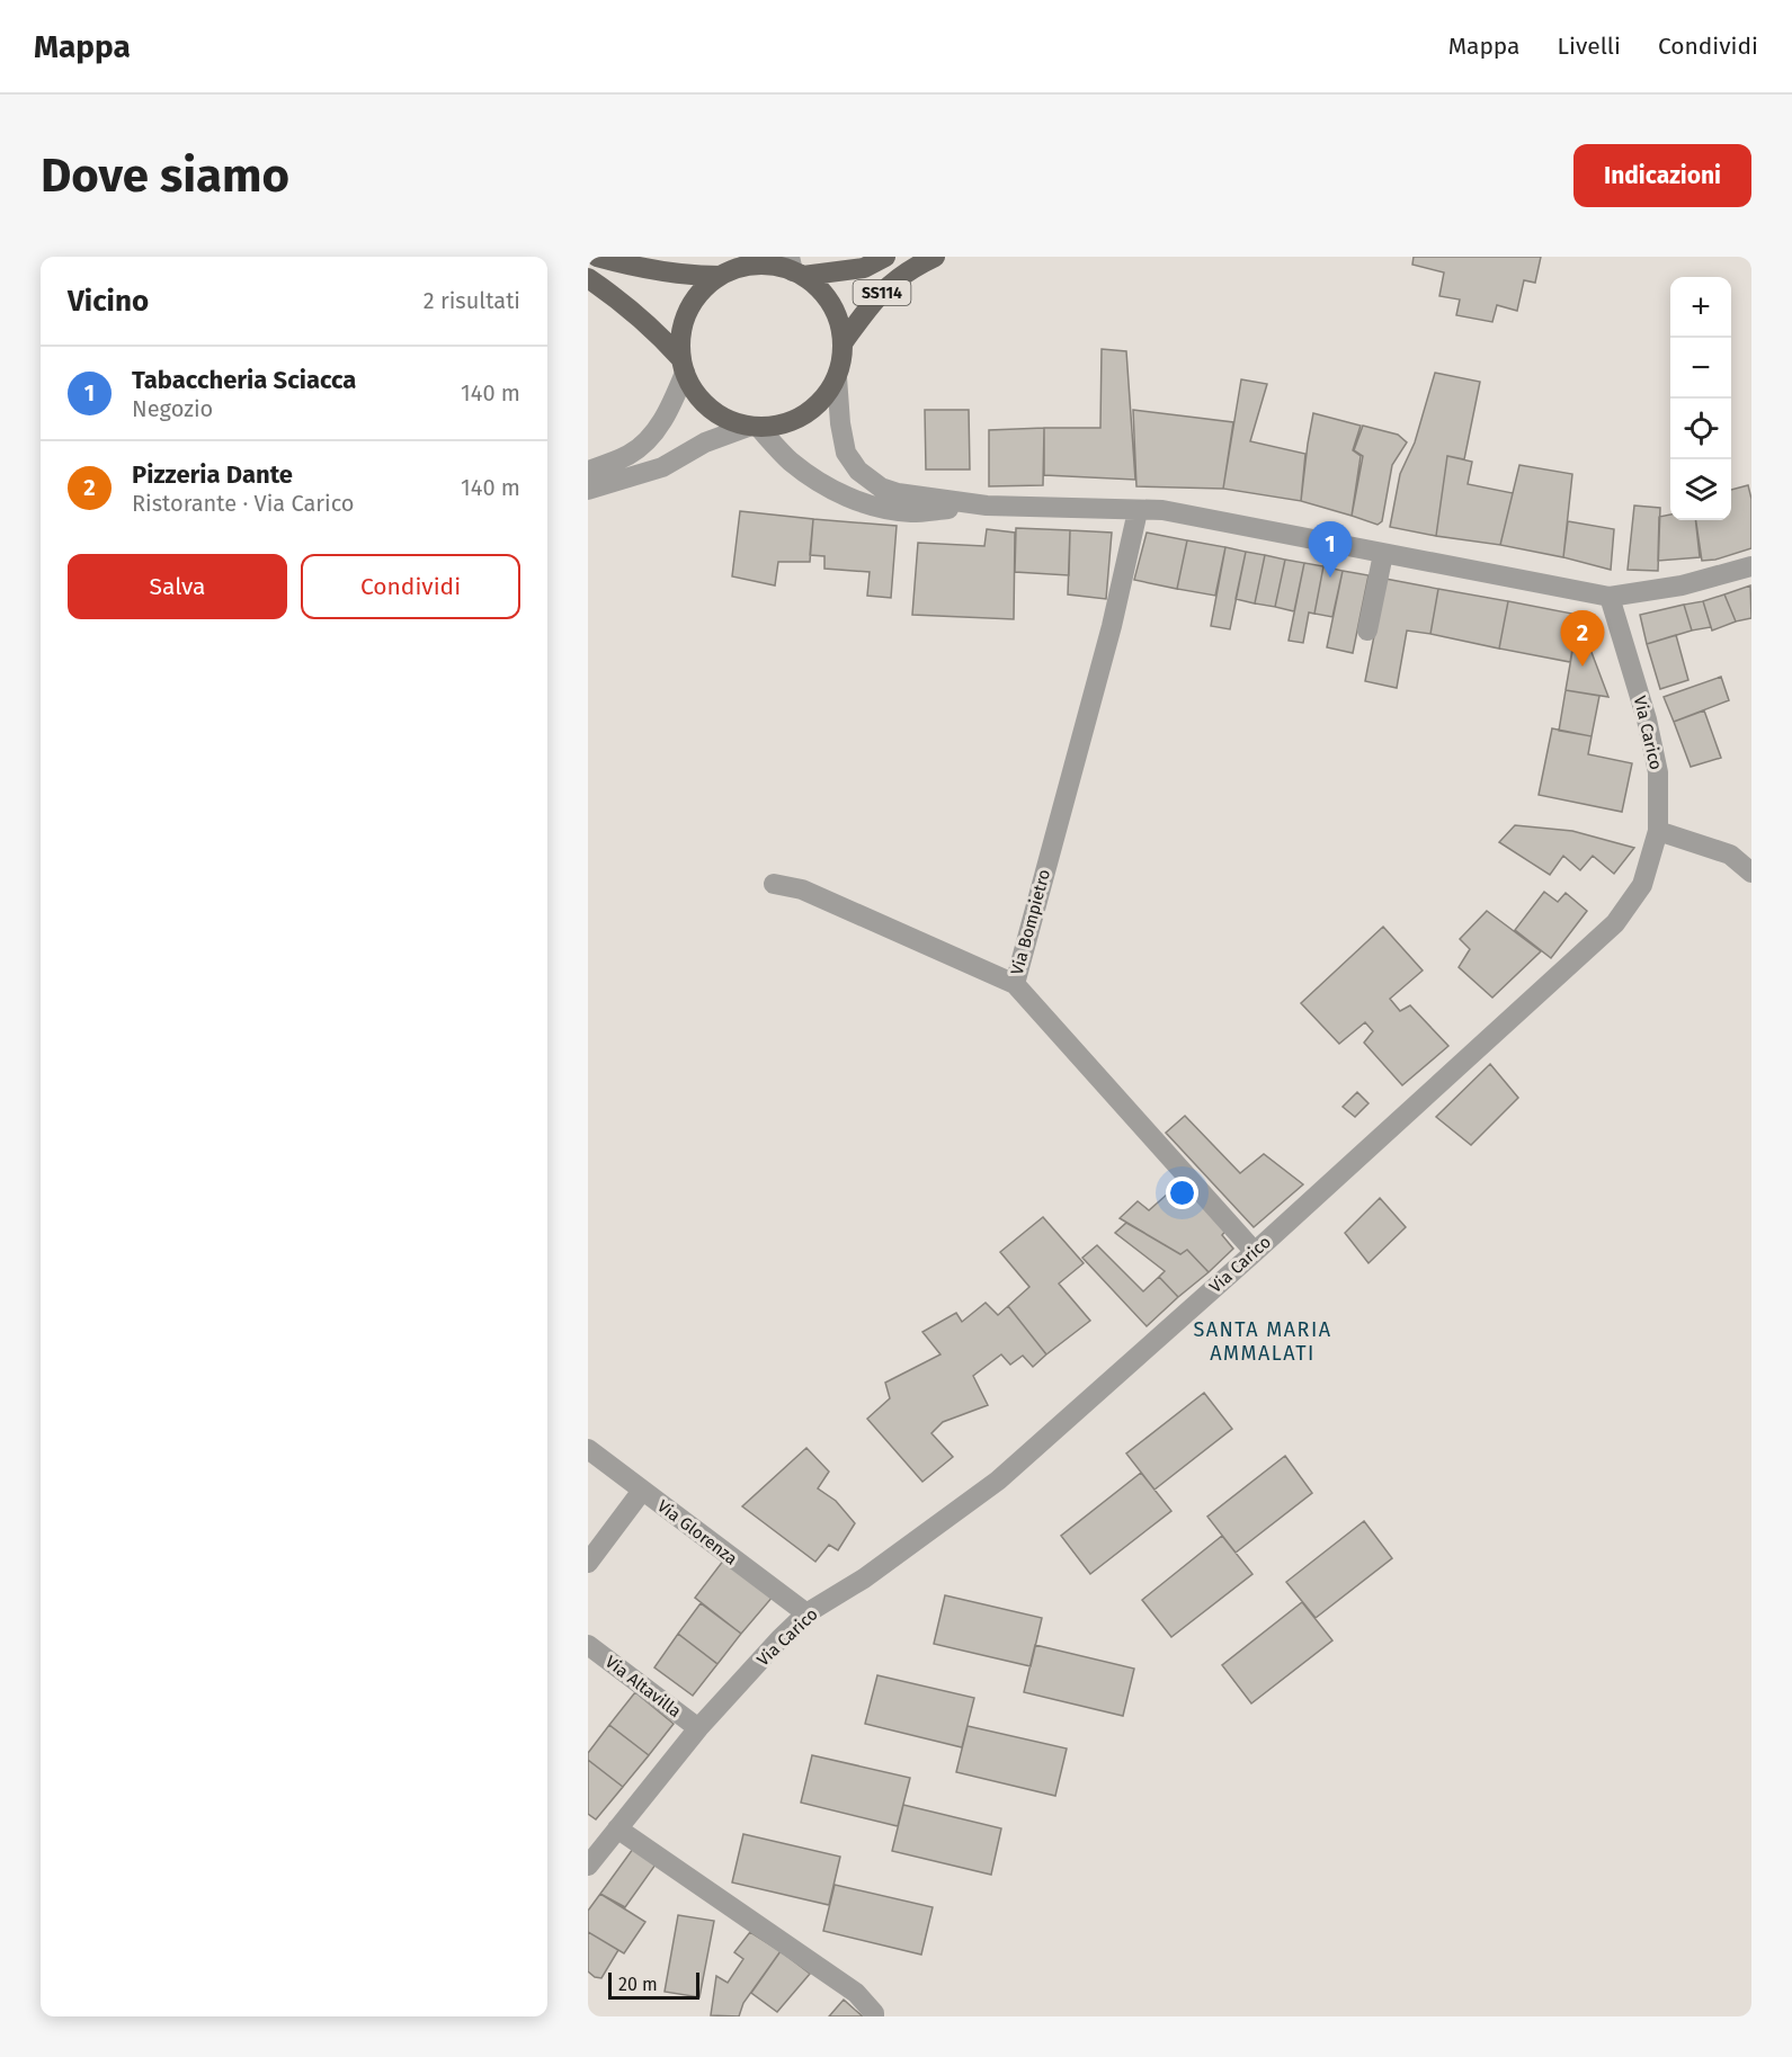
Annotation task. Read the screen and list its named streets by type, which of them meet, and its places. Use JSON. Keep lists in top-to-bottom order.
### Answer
{
  "streets": {
    "main road": ["SS114"],
    "street": [
      "Via Carico",
      "Via Bompietro",
      "Via Glorenza",
      "Via Altavilla"
    ]
  },
  "crossings": [
    ["Via Carico", "Via Bompietro"],
    ["Via Carico", "Via Glorenza"],
    ["Via Carico", "Via Altavilla"]
  ],
  "districts": ["SANTA MARIA AMMALATI"],
  "scale_bar": "20 m",
  "page": {
    "header": "Mappa",
    "nav": ["Mappa", "Livelli", "Condividi"],
    "buttons": [
      "Indicazioni",
      ["Salva", "Condividi"]
    ],
    "title": "Dove siamo",
    "heading": ["Vicino", "2 risultati"],
    "map_buttons": ["+", "−"],
    "list": [
      {
        "mark": "1",
        "name": "Tabaccheria Sciacca",
        "note": "Negozio",
        "value": "140 m"
      },
      {
        "mark": "2",
        "name": "Pizzeria Dante",
        "note": "Ristorante · Via Carico",
        "value": "140 m"
      }
    ],
    "pins": ["1", "2"],
    "scale": "20 m"
  }
}
